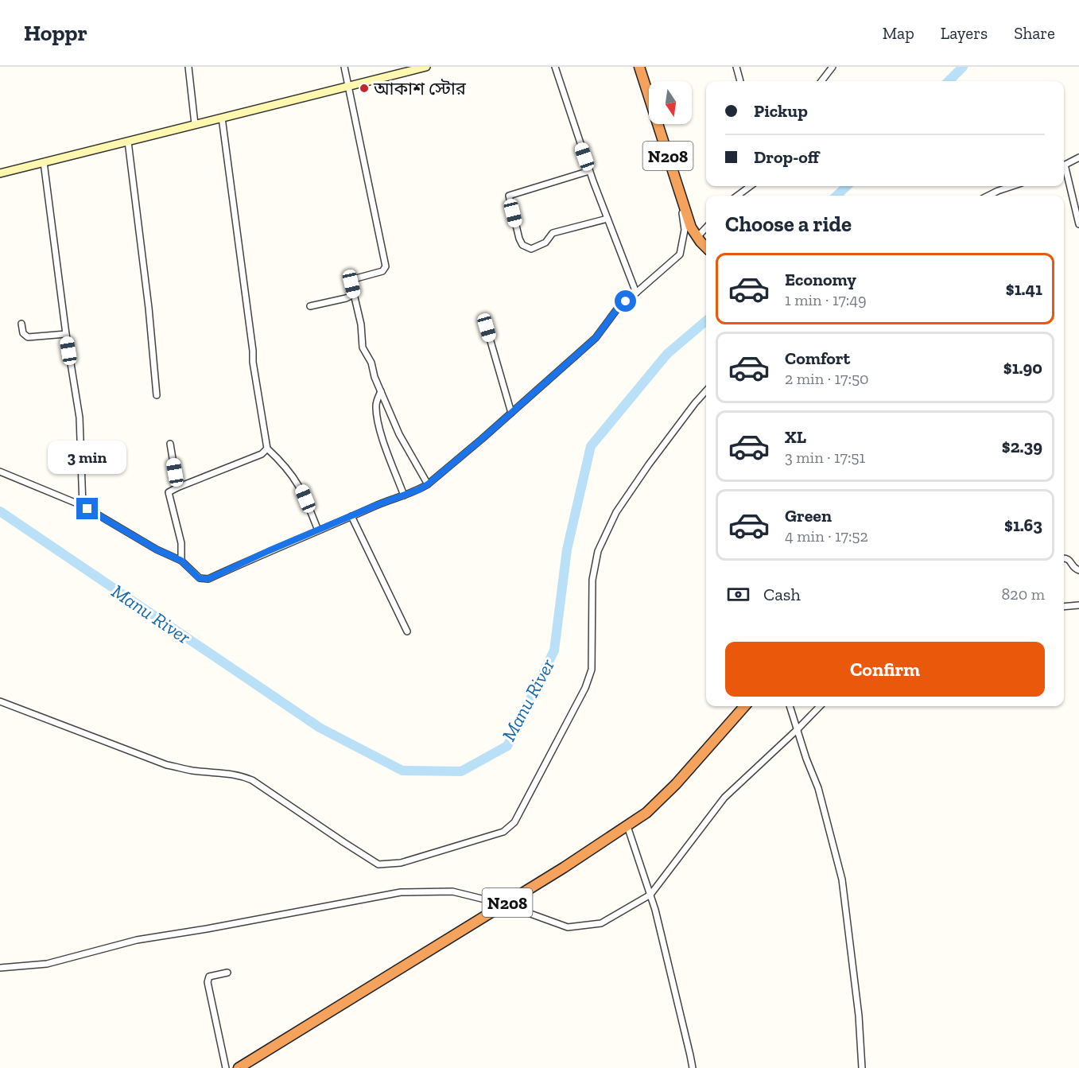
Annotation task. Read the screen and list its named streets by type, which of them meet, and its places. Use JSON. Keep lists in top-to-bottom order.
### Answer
{
  "streets": {
    "highway": ["N208"]
  },
  "water": ["Manu River"],
  "places": ["আকাশ স্টোর"],
  "north": "bottom",
  "page": {
    "header": "Hoppr",
    "nav": ["Map", "Layers", "Share"],
    "banner": ["Pickup", "Drop-off"],
    "heading": "Choose a ride",
    "list": [
      {
        "name": "Economy",
        "note": "1 min · 17:49",
        "value": "$1.41"
      },
      {
        "name": "Comfort",
        "note": "2 min · 17:50",
        "value": "$1.90"
      },
      {
        "name": "XL",
        "note": "3 min · 17:51",
        "value": "$2.39"
      },
      {
        "name": "Green",
        "note": "4 min · 17:52",
        "value": "$1.63"
      }
    ],
    "bubble": "3 min",
    "pay": ["Cash", "820 m"],
    "buttons": "Confirm"
  }
}
